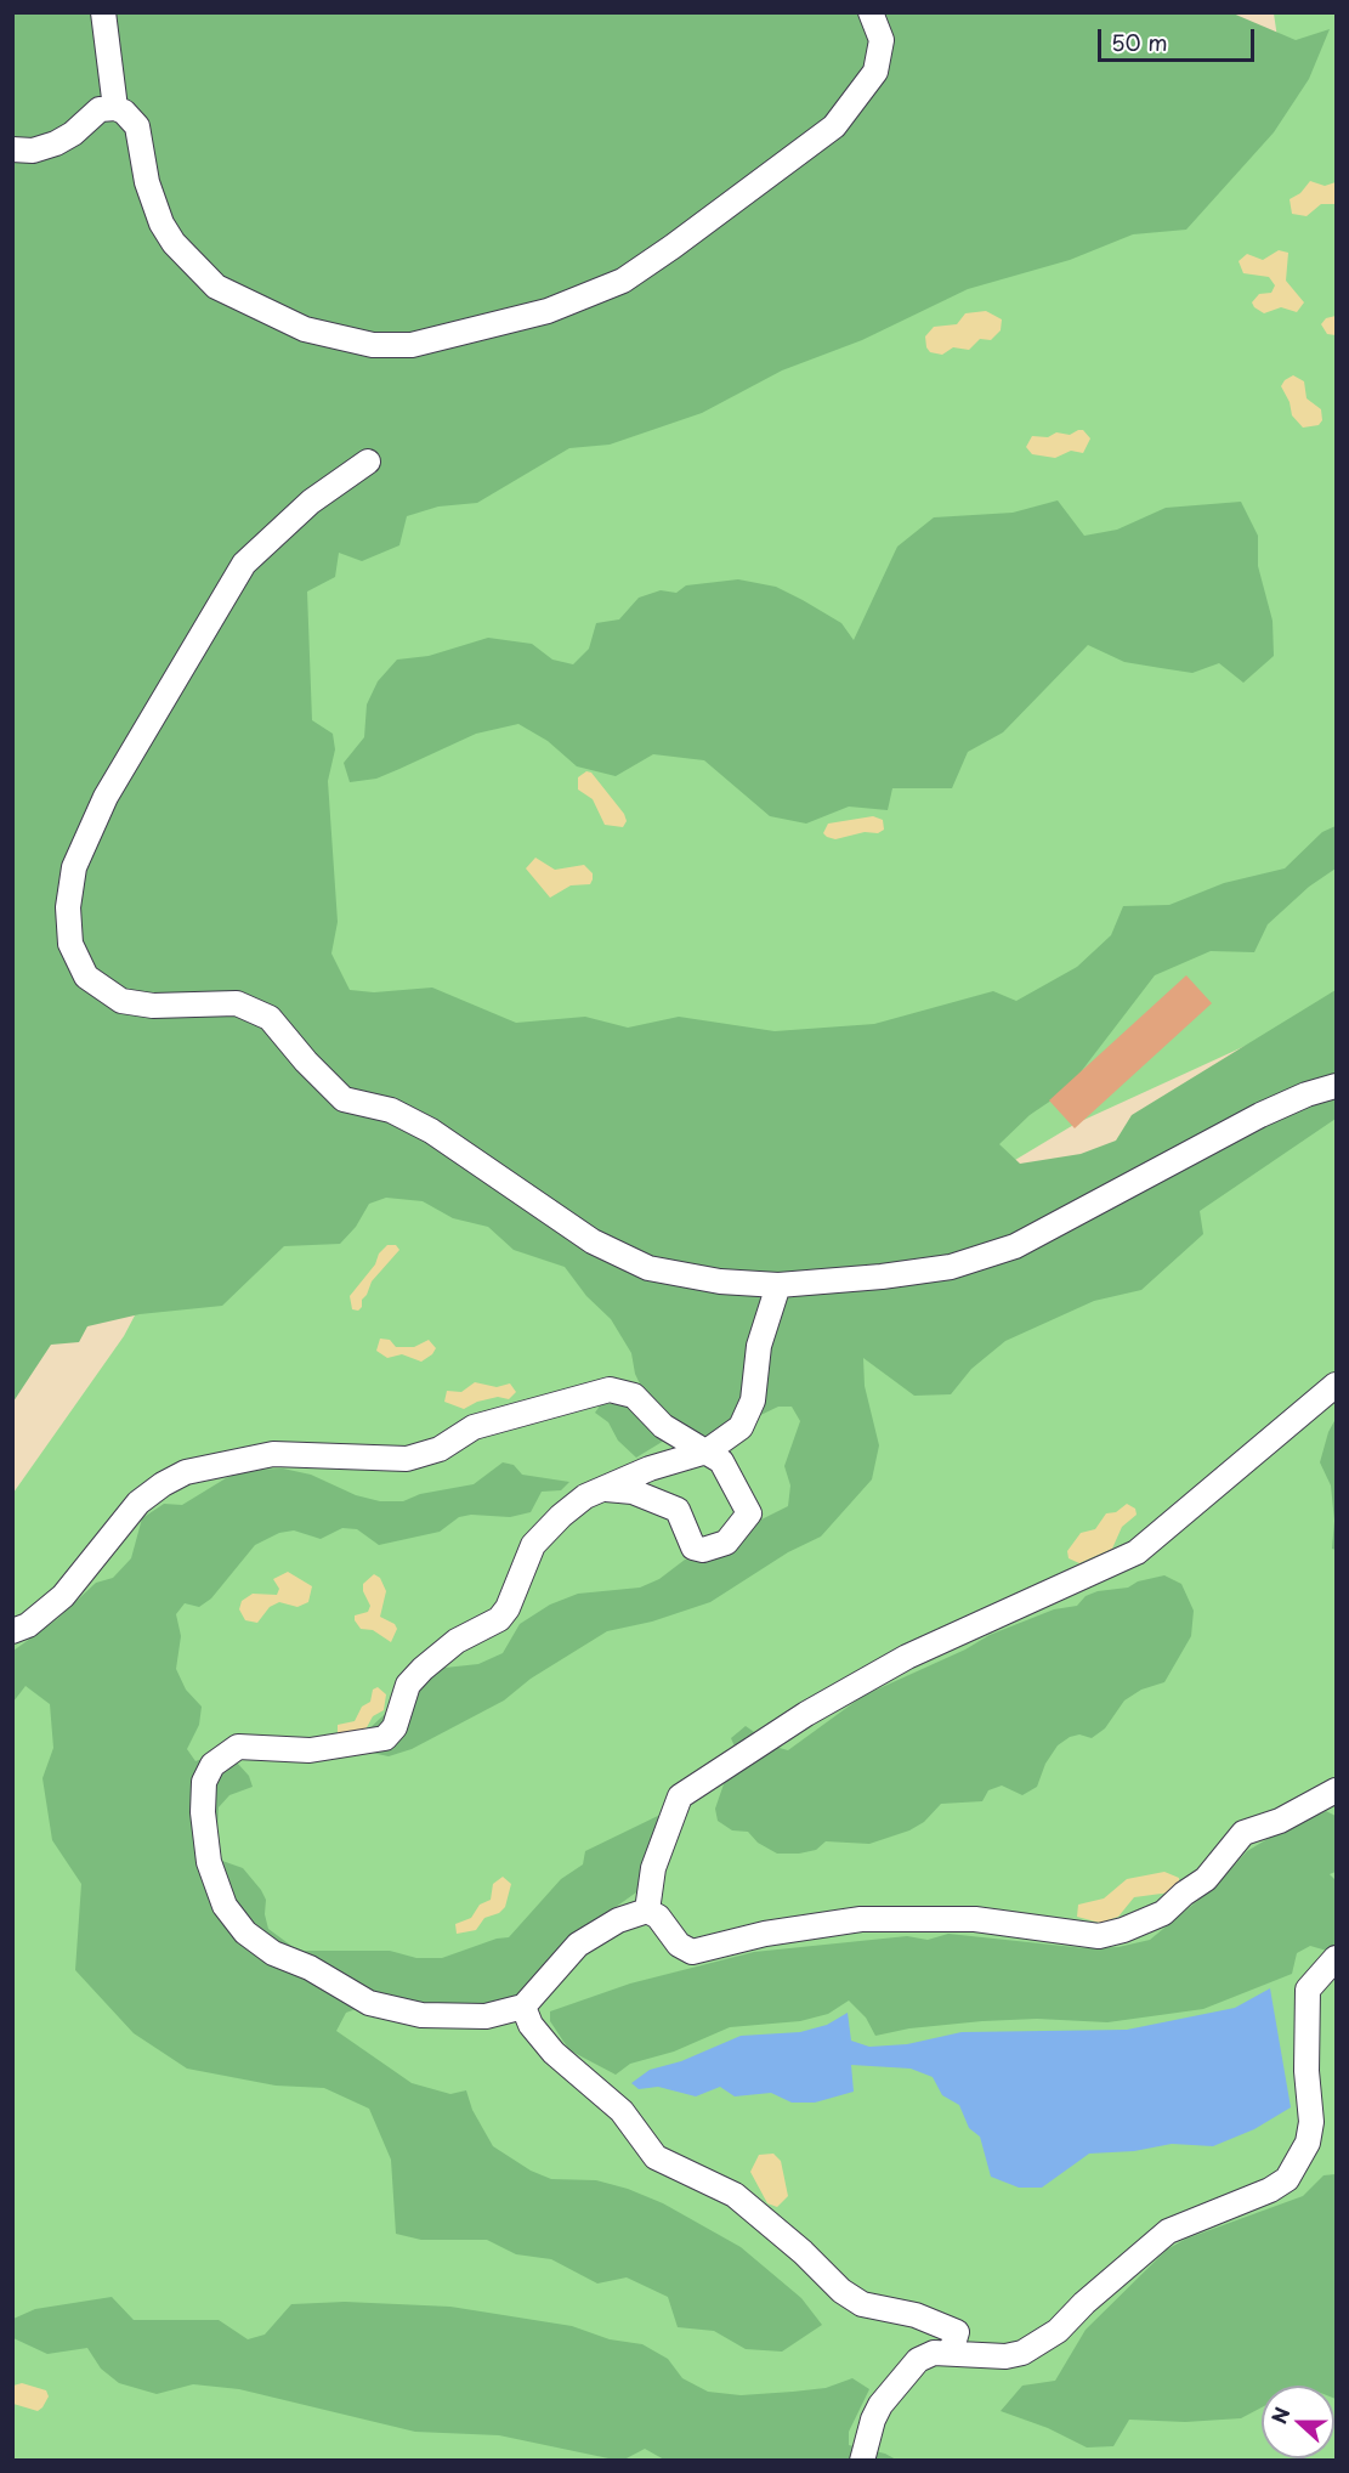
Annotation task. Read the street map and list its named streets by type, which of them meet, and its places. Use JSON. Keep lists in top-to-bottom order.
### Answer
{
  "scale_bar": "50 m",
  "north": "left"
}
